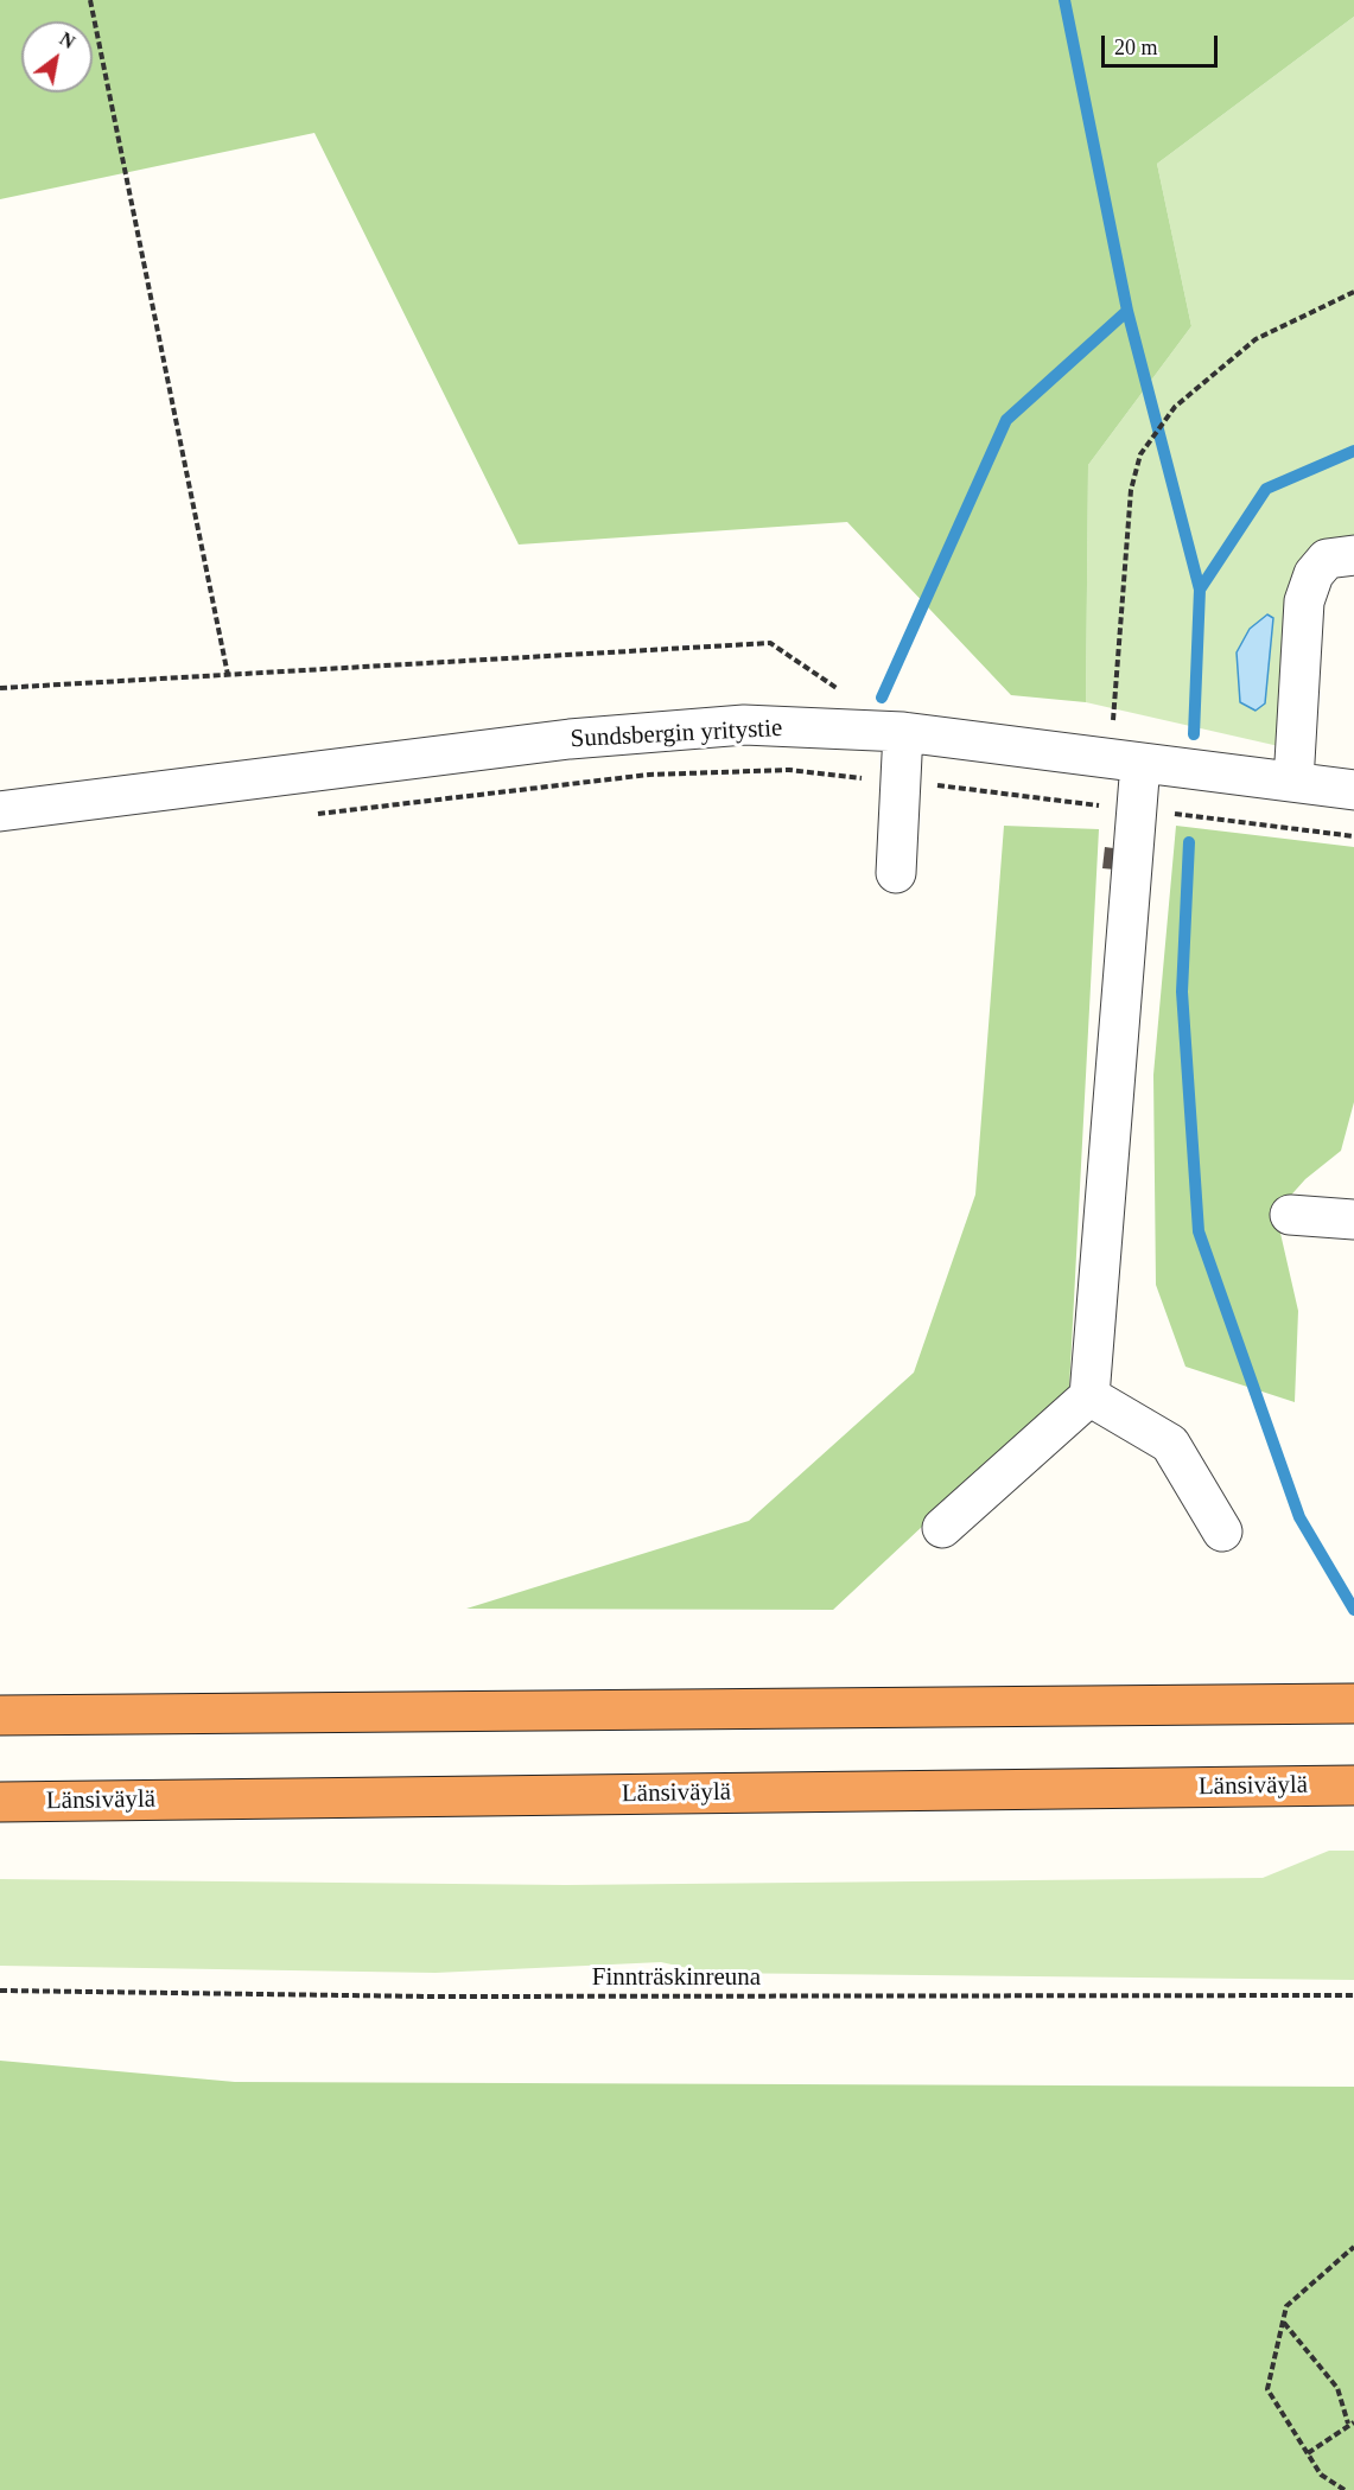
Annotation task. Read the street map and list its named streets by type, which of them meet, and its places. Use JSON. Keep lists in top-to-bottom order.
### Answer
{
  "streets": {
    "highway": ["Länsiväylä"],
    "street": ["Sundsbergin yritystie"],
    "path": ["Finnträskinreuna"]
  },
  "scale_bar": "20 m",
  "north": "top right"
}
